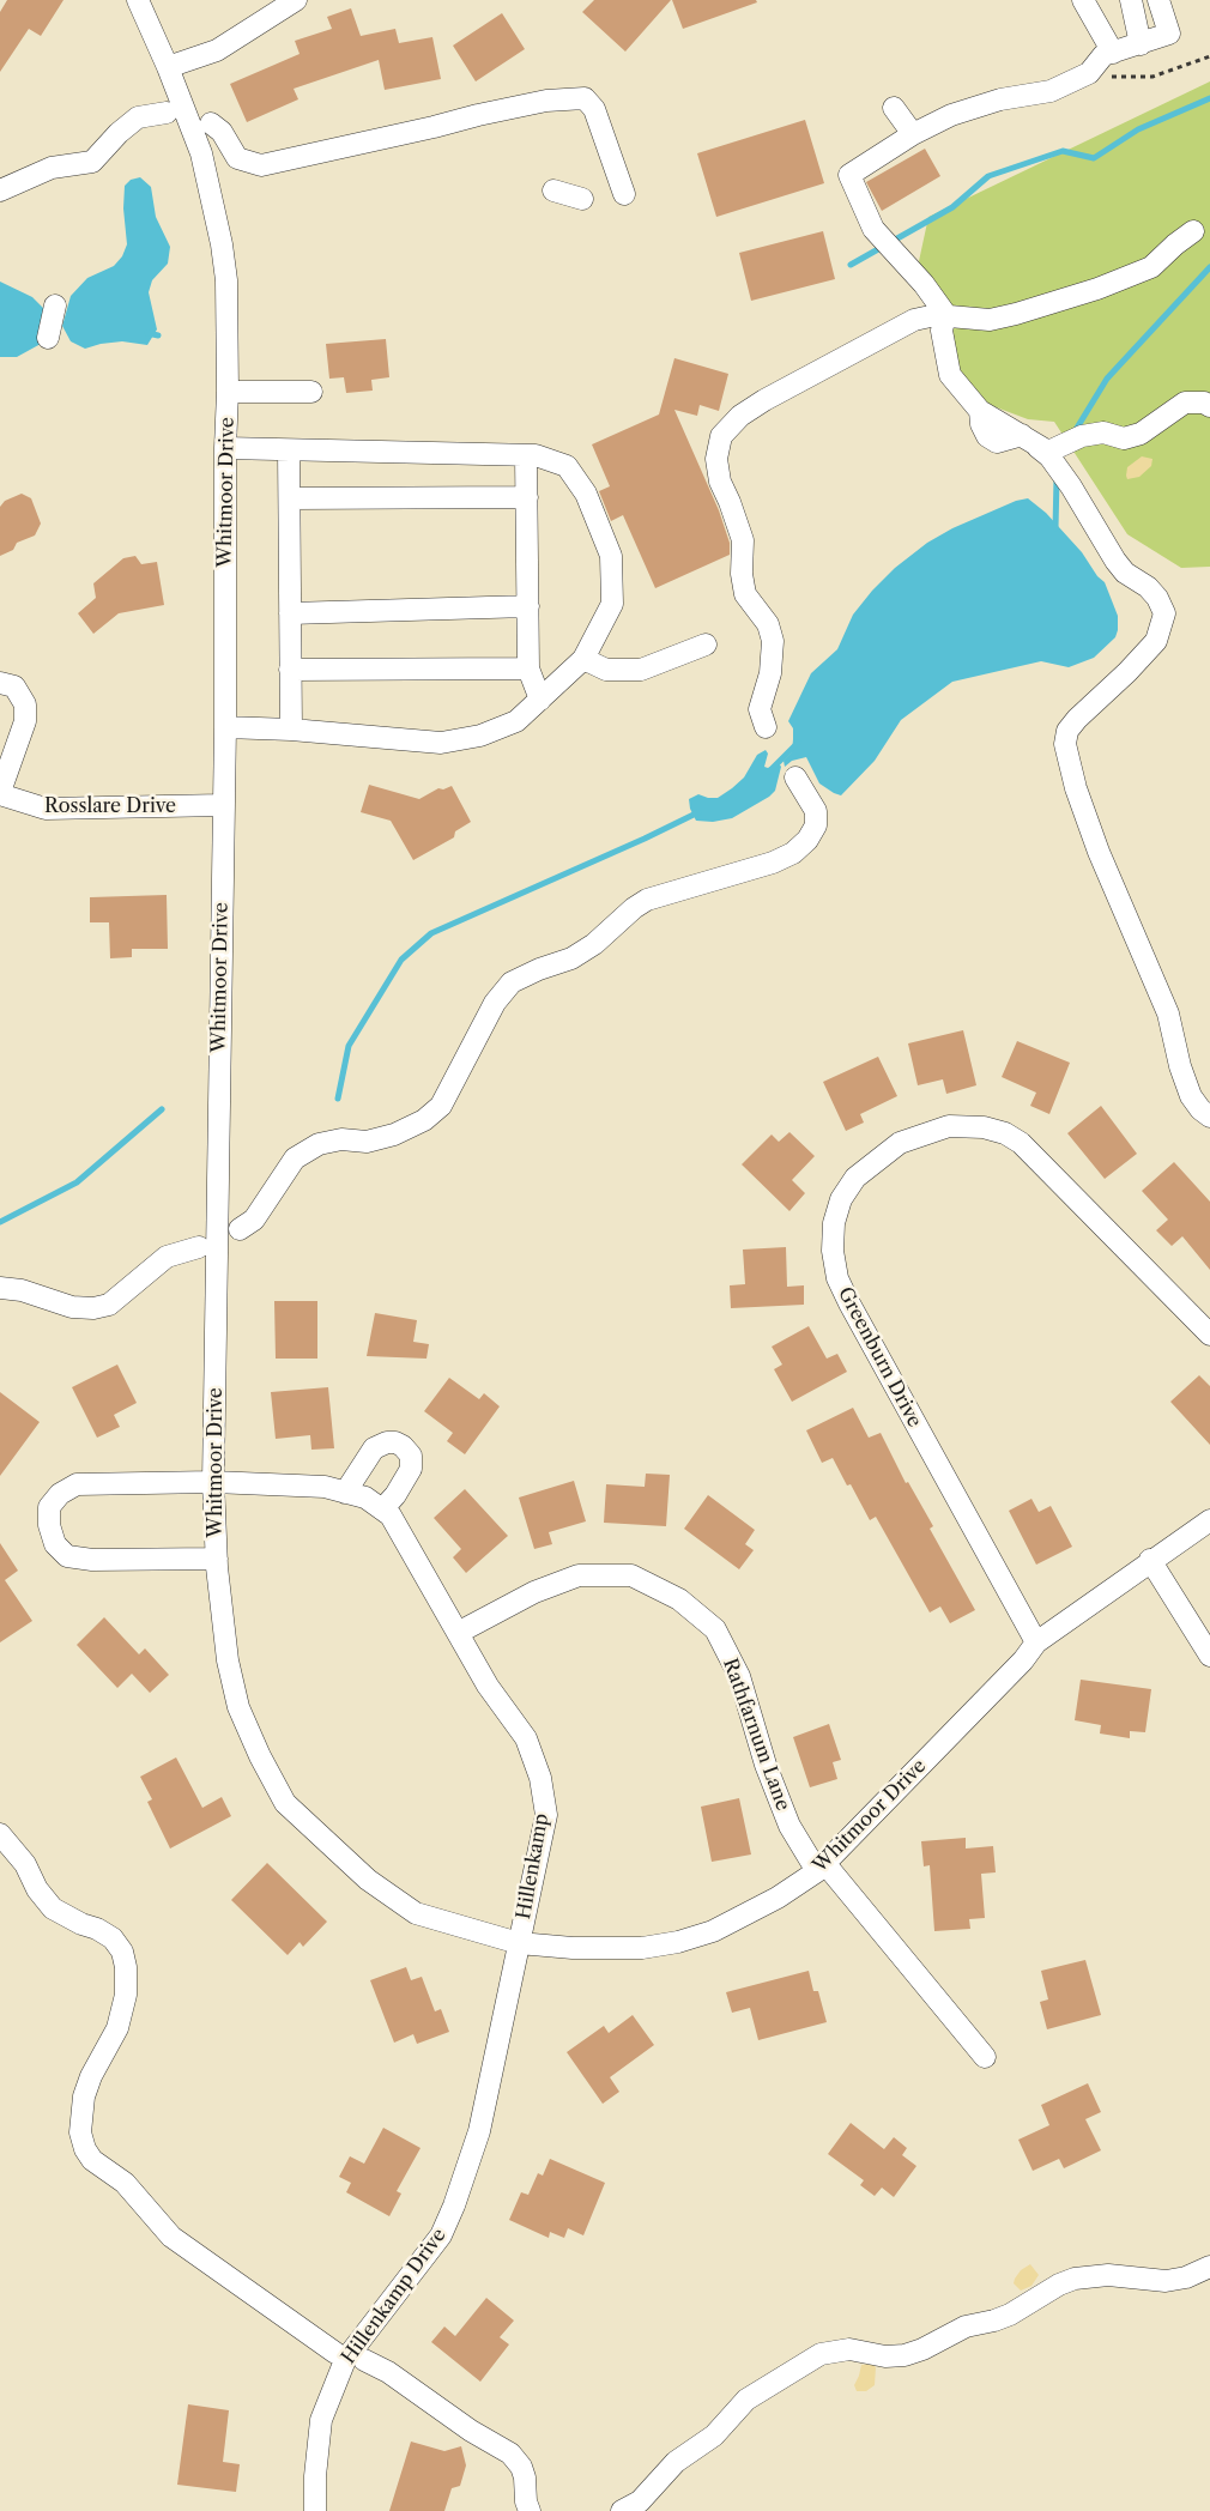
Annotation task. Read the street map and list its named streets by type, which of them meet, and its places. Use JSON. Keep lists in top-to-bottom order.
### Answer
{
  "streets": {
    "street": [
      "Whitmoor Drive",
      "Rosslare Drive",
      "Greenburn Drive",
      "Rathfarnum Lane",
      "Hillenkamp",
      "Hillenkamp Drive"
    ]
  },
  "crossings": [
    ["Whitmoor Drive", "Rosslare Drive"],
    ["Whitmoor Drive", "Greenburn Drive"],
    ["Whitmoor Drive", "Rathfarnum Lane"],
    ["Whitmoor Drive", "Hillenkamp"],
    ["Whitmoor Drive", "Hillenkamp Drive"],
    ["Rathfarnum Lane", "Hillenkamp"],
    ["Hillenkamp", "Hillenkamp Drive"]
  ]
}
